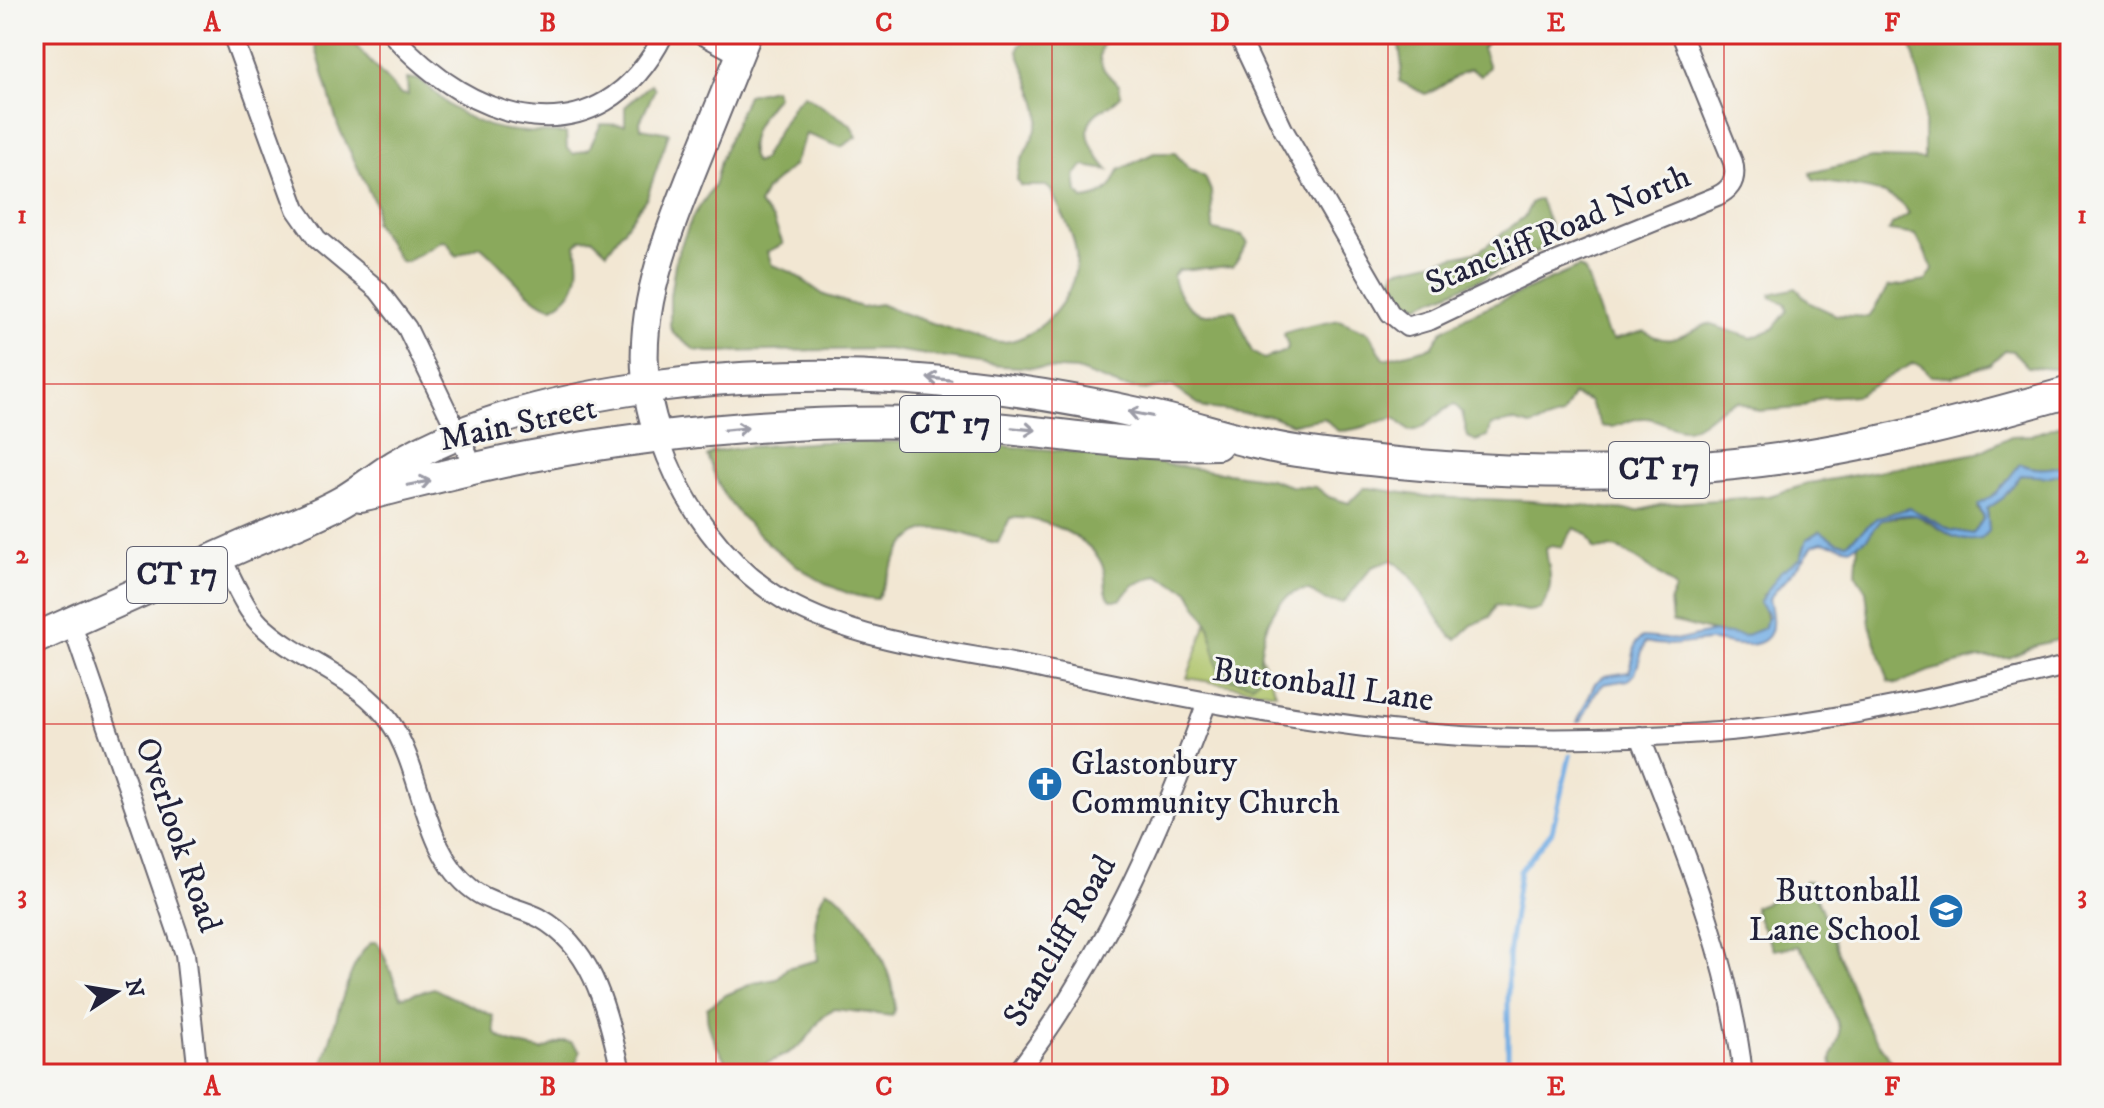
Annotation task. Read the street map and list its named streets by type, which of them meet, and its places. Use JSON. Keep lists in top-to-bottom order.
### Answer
{
  "streets": {
    "main road": ["Main Street", "CT 17"],
    "street": [
      "Stancliff Road North",
      "Buttonball Lane",
      "Overlook Road",
      "Stancliff Road"
    ]
  },
  "crossings": [
    ["Main Street", "CT 17"],
    ["Main Street", "Buttonball Lane"],
    ["Main Street", "Overlook Road"],
    ["CT 17", "Buttonball Lane"],
    ["Buttonball Lane", "Stancliff Road"]
  ],
  "places": {
    "church": ["Glastonbury Community Church"],
    "school or university": ["Buttonball Lane School"]
  },
  "north": "right",
  "grid": {
    "columns": [
      "A",
      "B",
      "C",
      "D",
      "E",
      "F"
    ],
    "rows": ["1", "2", "3"]
  }
}
